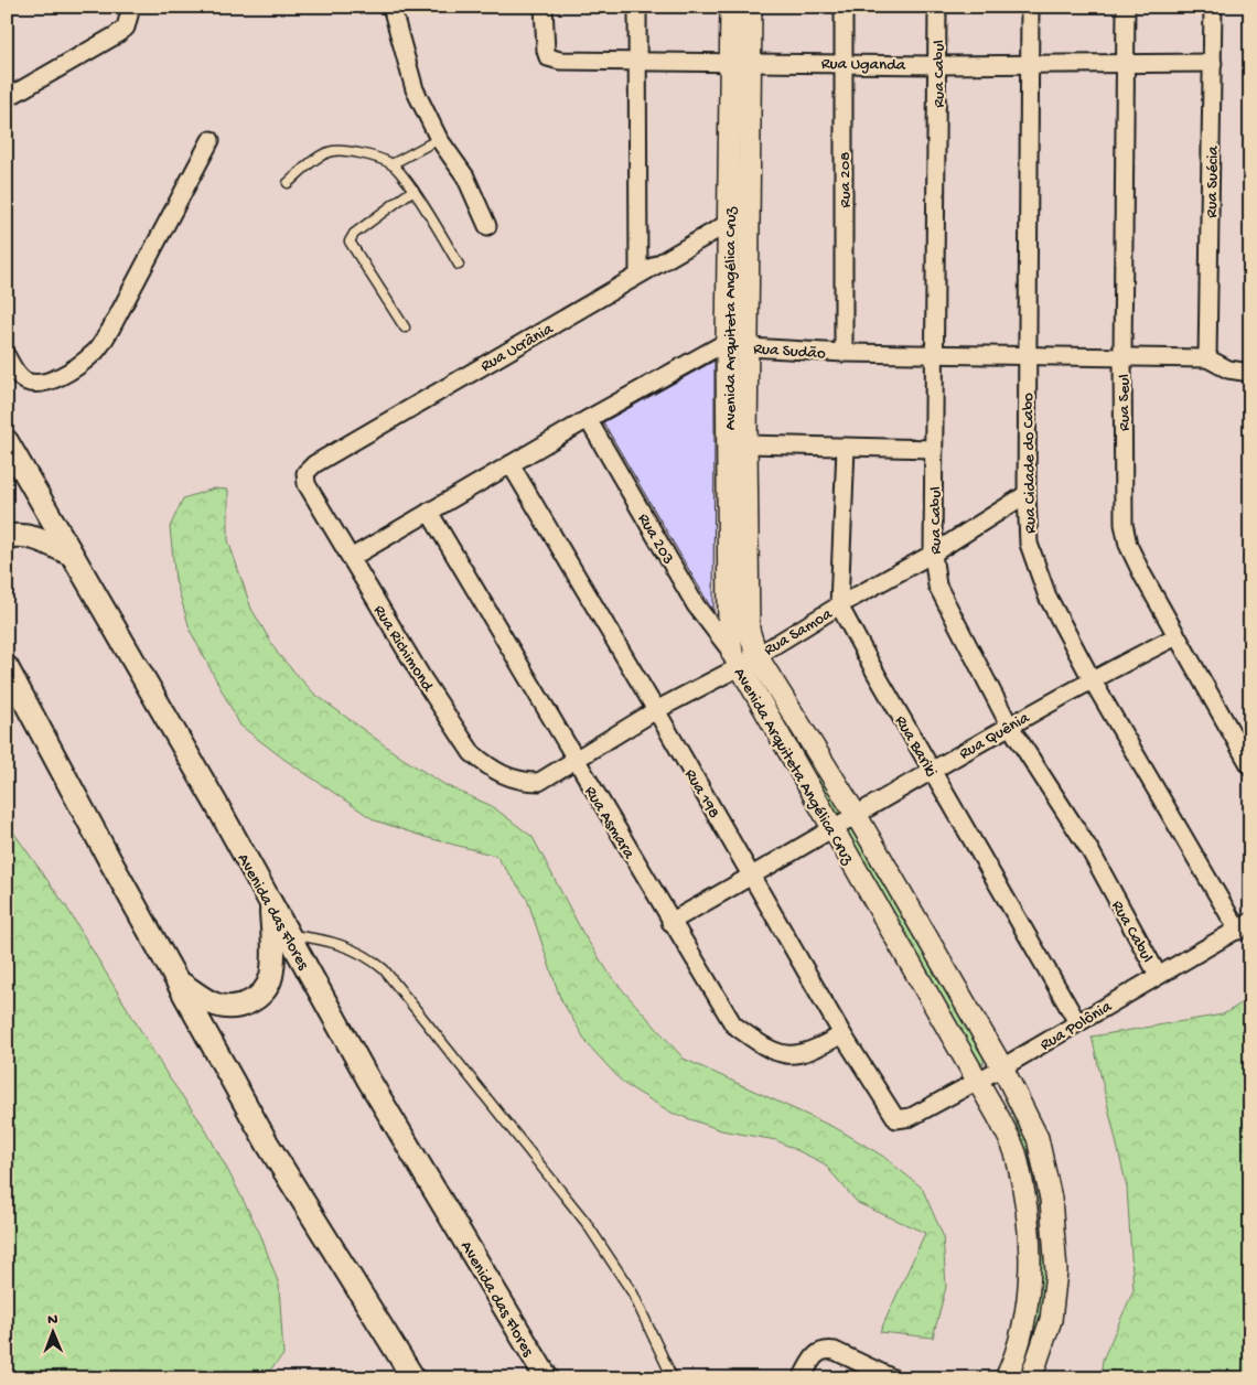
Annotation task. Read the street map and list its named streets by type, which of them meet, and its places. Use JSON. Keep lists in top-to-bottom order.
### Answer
{
  "streets": {
    "main road": ["Avenida das Flores"],
    "street": [
      "Rua Uganda",
      "Rua Cabul",
      "Rua 208",
      "Rua Suécia",
      "Avenida Arquiteta Angélica Cruz",
      "Rua Ucrânia",
      "Rua Sudão",
      "Rua Seul",
      "Rua Cidade do Cabo",
      "Rua 203",
      "Rua Samoa",
      "Rua Richimond",
      "Rua Quênia",
      "Rua Bariki",
      "Rua 198",
      "Rua Asmara",
      "Rua Polônia"
    ]
  },
  "crossings": [
    ["Rua Uganda", "Rua Cabul"],
    ["Rua Uganda", "Rua 208"],
    ["Rua Uganda", "Rua Suécia"],
    ["Rua Uganda", "Avenida Arquiteta Angélica Cruz"],
    ["Rua Uganda", "Rua Seul"],
    ["Rua Uganda", "Rua Cidade do Cabo"],
    ["Rua Cabul", "Rua Sudão"],
    ["Rua Cabul", "Rua Samoa"],
    ["Rua Cabul", "Rua Quênia"],
    ["Rua Cabul", "Rua Polônia"],
    ["Rua 208", "Rua Sudão"],
    ["Rua Suécia", "Rua Sudão"],
    ["Avenida Arquiteta Angélica Cruz", "Rua Ucrânia"],
    ["Avenida Arquiteta Angélica Cruz", "Rua Sudão"],
    ["Avenida Arquiteta Angélica Cruz", "Rua 203"],
    ["Avenida Arquiteta Angélica Cruz", "Rua Samoa"],
    ["Avenida Arquiteta Angélica Cruz", "Rua Quênia"],
    ["Avenida Arquiteta Angélica Cruz", "Rua Polônia"],
    ["Rua Ucrânia", "Rua Richimond"],
    ["Rua Sudão", "Rua Seul"],
    ["Rua Sudão", "Rua Cidade do Cabo"],
    ["Rua Seul", "Rua Quênia"],
    ["Rua Cidade do Cabo", "Rua Samoa"],
    ["Rua Cidade do Cabo", "Rua Quênia"],
    ["Rua Cidade do Cabo", "Rua Polônia"],
    ["Rua 203", "Rua Samoa"],
    ["Rua Samoa", "Rua Richimond"],
    ["Rua Samoa", "Rua Bariki"],
    ["Rua Samoa", "Rua 198"],
    ["Rua Samoa", "Rua Asmara"],
    ["Rua Quênia", "Rua Bariki"],
    ["Rua Quênia", "Rua 198"],
    ["Rua Quênia", "Rua Asmara"],
    ["Rua Bariki", "Rua Polônia"],
    ["Rua 198", "Rua Asmara"],
    ["Rua 198", "Rua Polônia"]
  ],
  "north": "top"
}
